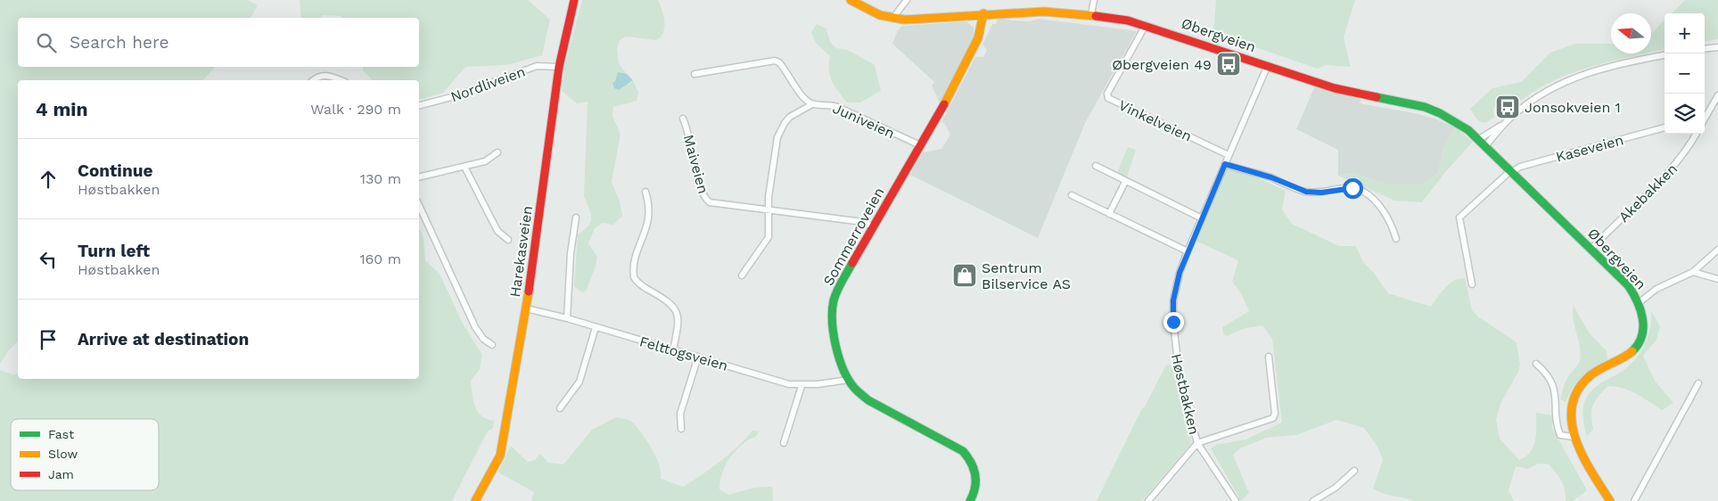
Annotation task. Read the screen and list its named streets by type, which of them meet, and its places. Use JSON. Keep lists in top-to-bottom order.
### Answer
{
  "streets": {
    "main road": ["Øbergveien", "Sommerroveien", "Harekasveien"],
    "street": [
      "Nordliveien",
      "Juniveien",
      "Vinkelveien",
      "Kaseveien",
      "Maiveien",
      "Akebakken",
      "Felttogsveien",
      "Høstbakken"
    ]
  },
  "crossings": [
    ["Øbergveien", "Vinkelveien"],
    ["Øbergveien", "Kaseveien"],
    ["Øbergveien", "Akebakken"],
    ["Øbergveien", "Sommerroveien"],
    ["Øbergveien", "Høstbakken"],
    ["Nordliveien", "Harekasveien"],
    ["Juniveien", "Sommerroveien"],
    ["Vinkelveien", "Høstbakken"],
    ["Maiveien", "Sommerroveien"],
    ["Sommerroveien", "Felttogsveien"],
    ["Harekasveien", "Felttogsveien"]
  ],
  "places": {
    "bus stop": ["Øbergveien 49", "Jonsokveien 1"],
    "shop": ["Sentrum Bilservice AS"]
  },
  "legend": ["Fast", "Slow", "Jam"],
  "north": "left",
  "page": {
    "map_buttons": ["+", "−"],
    "search": "Search here",
    "heading": ["4 min", "Walk · 290 m"],
    "list": [
      ["Continue", "Høstbakken", "130 m"],
      ["Turn left", "Høstbakken", "160 m"],
      "Arrive at destination"
    ]
  }
}
